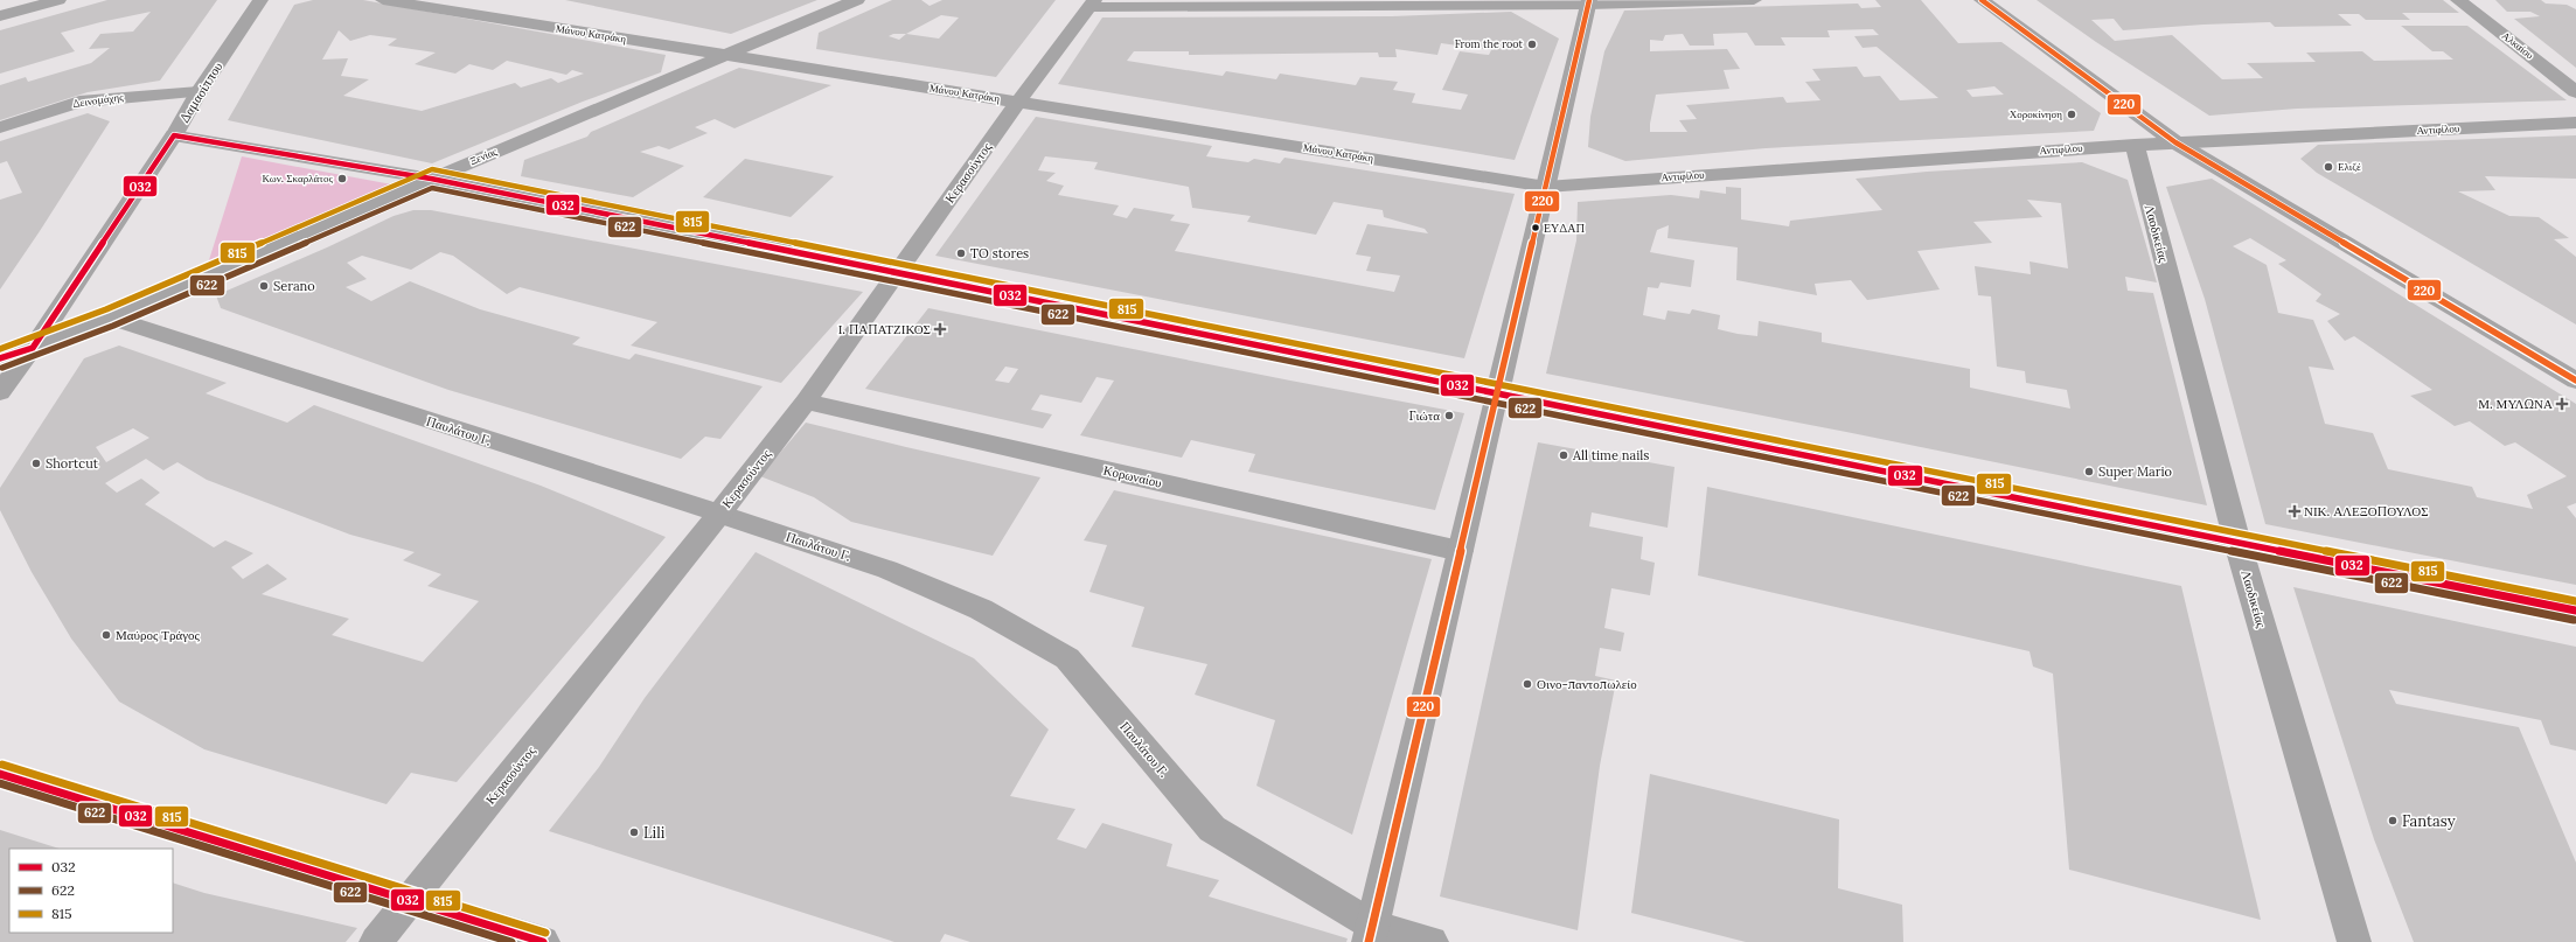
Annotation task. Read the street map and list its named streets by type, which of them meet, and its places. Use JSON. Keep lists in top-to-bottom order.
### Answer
{
  "streets": {
    "street": [
      "Μάνου Κατράκη",
      "Αλκαίου",
      "Δαμασίππου",
      "Δεινομάχης",
      "Αντιφίλου",
      "Ξενίας",
      "Κερασούντος",
      "Λαοδικείας",
      "Παυλάτου Γ.",
      "Κορωναίου"
    ]
  },
  "crossings": [
    ["Μάνου Κατράκη", "Αντιφίλου"],
    ["Μάνου Κατράκη", "Ξενίας"],
    ["Μάνου Κατράκη", "Κερασούντος"],
    ["Δαμασίππου", "Δεινομάχης"],
    ["Δαμασίππου", "Ξενίας"],
    ["Αντιφίλου", "Λαοδικείας"],
    ["Ξενίας", "Παυλάτου Γ."],
    ["Κερασούντος", "Παυλάτου Γ."],
    ["Κερασούντος", "Κορωναίου"]
  ],
  "places": {
    "other": [
      "From the root",
      "Χοροκίνηση",
      "Ελιζέ",
      "Κων. Σκαρλάτος",
      "ΕΥΔΑΠ",
      "TO stores",
      "Serano",
      "Γιώτα",
      "All time nails",
      "Shortcut",
      "Super Mario",
      "Μαύρος Τράγος",
      "Οινο-παντοπωλείο",
      "Fantasy",
      "Lili"
    ],
    "health": ["Ι. ΠΑΠΑΤΖΙΚΟΣ", "Μ. ΜΥΛΩΝΑ", "ΝΙΚ. ΑΛΕΞΟΠΟΥΛΟΣ"]
  },
  "lines": [
    "transit line 220",
    "transit line 032",
    "transit line 815",
    "transit line 622"
  ],
  "legend": ["032", "622", "815"]
}
